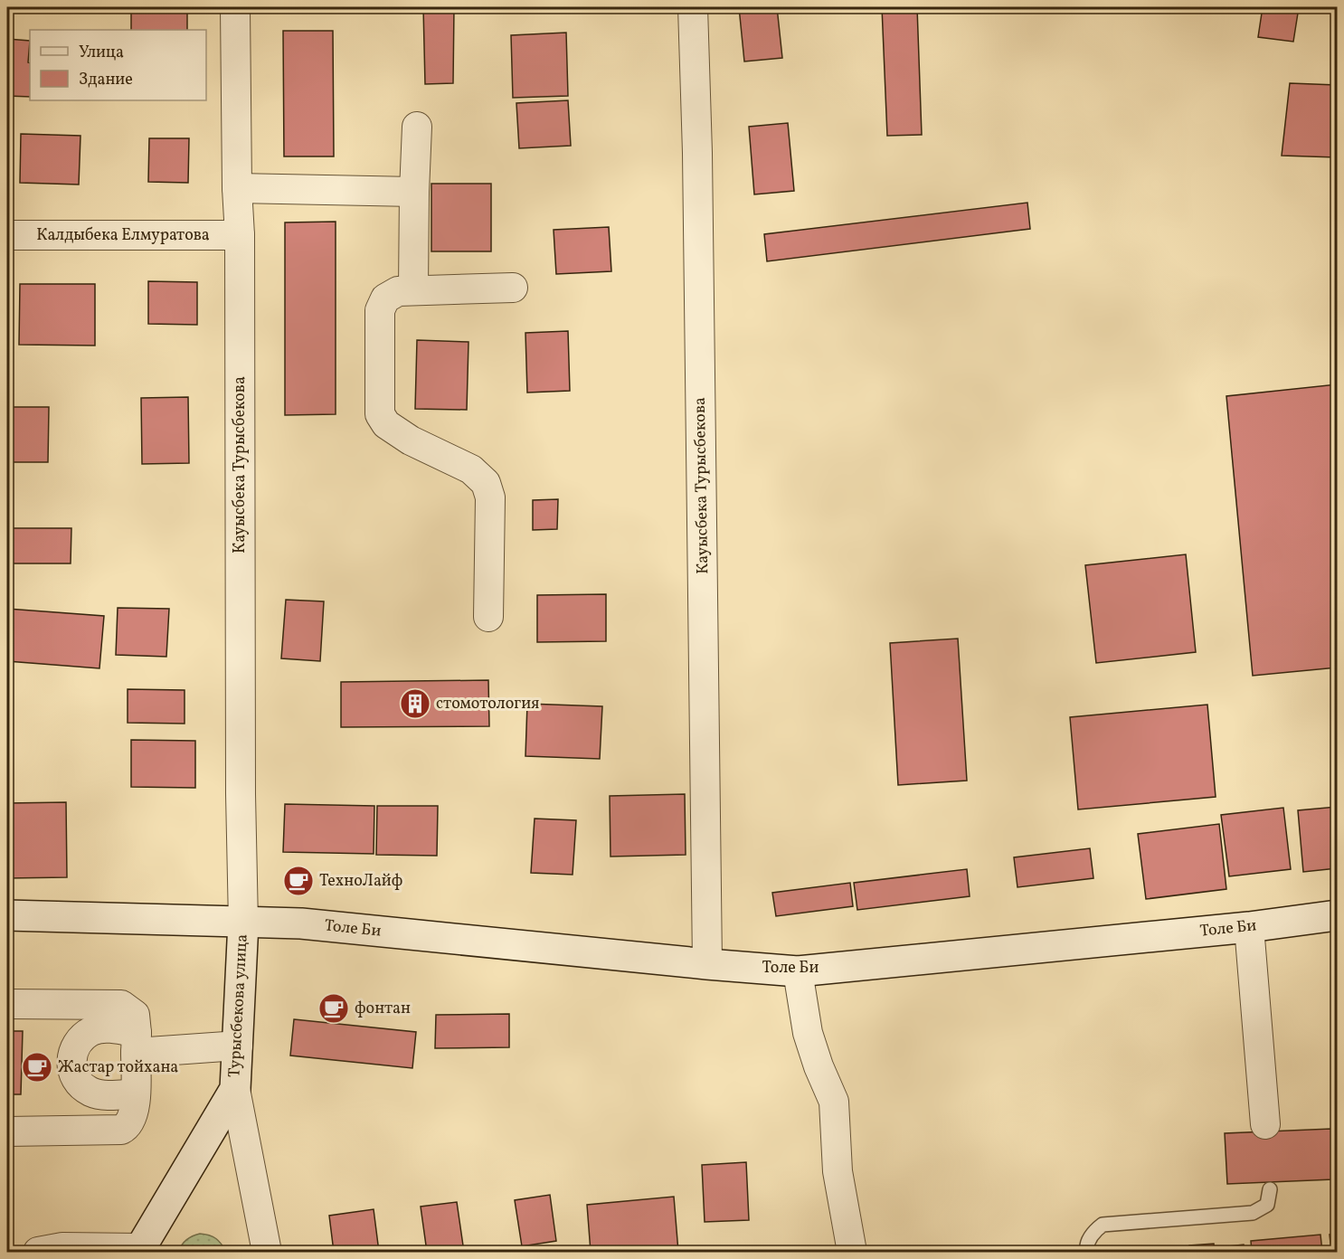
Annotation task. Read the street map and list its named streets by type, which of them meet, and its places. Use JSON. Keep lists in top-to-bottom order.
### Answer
{
  "streets": {
    "street": [
      "Калдыбека Елмуратова",
      "Кауысбека Турысбекова",
      "Толе Би",
      "Турысбекова улица"
    ]
  },
  "crossings": [
    ["Калдыбека Елмуратова", "Кауысбека Турысбекова"],
    ["Кауысбека Турысбекова", "Толе Би"],
    ["Кауысбека Турысбекова", "Турысбекова улица"],
    ["Толе Би", "Турысбекова улица"]
  ],
  "places": {
    "building": ["стомотология"],
    "cafe": ["ТехноЛайф", "фонтан", "Жастар тойхана"]
  },
  "legend": ["Улица", "Здание"]
}
